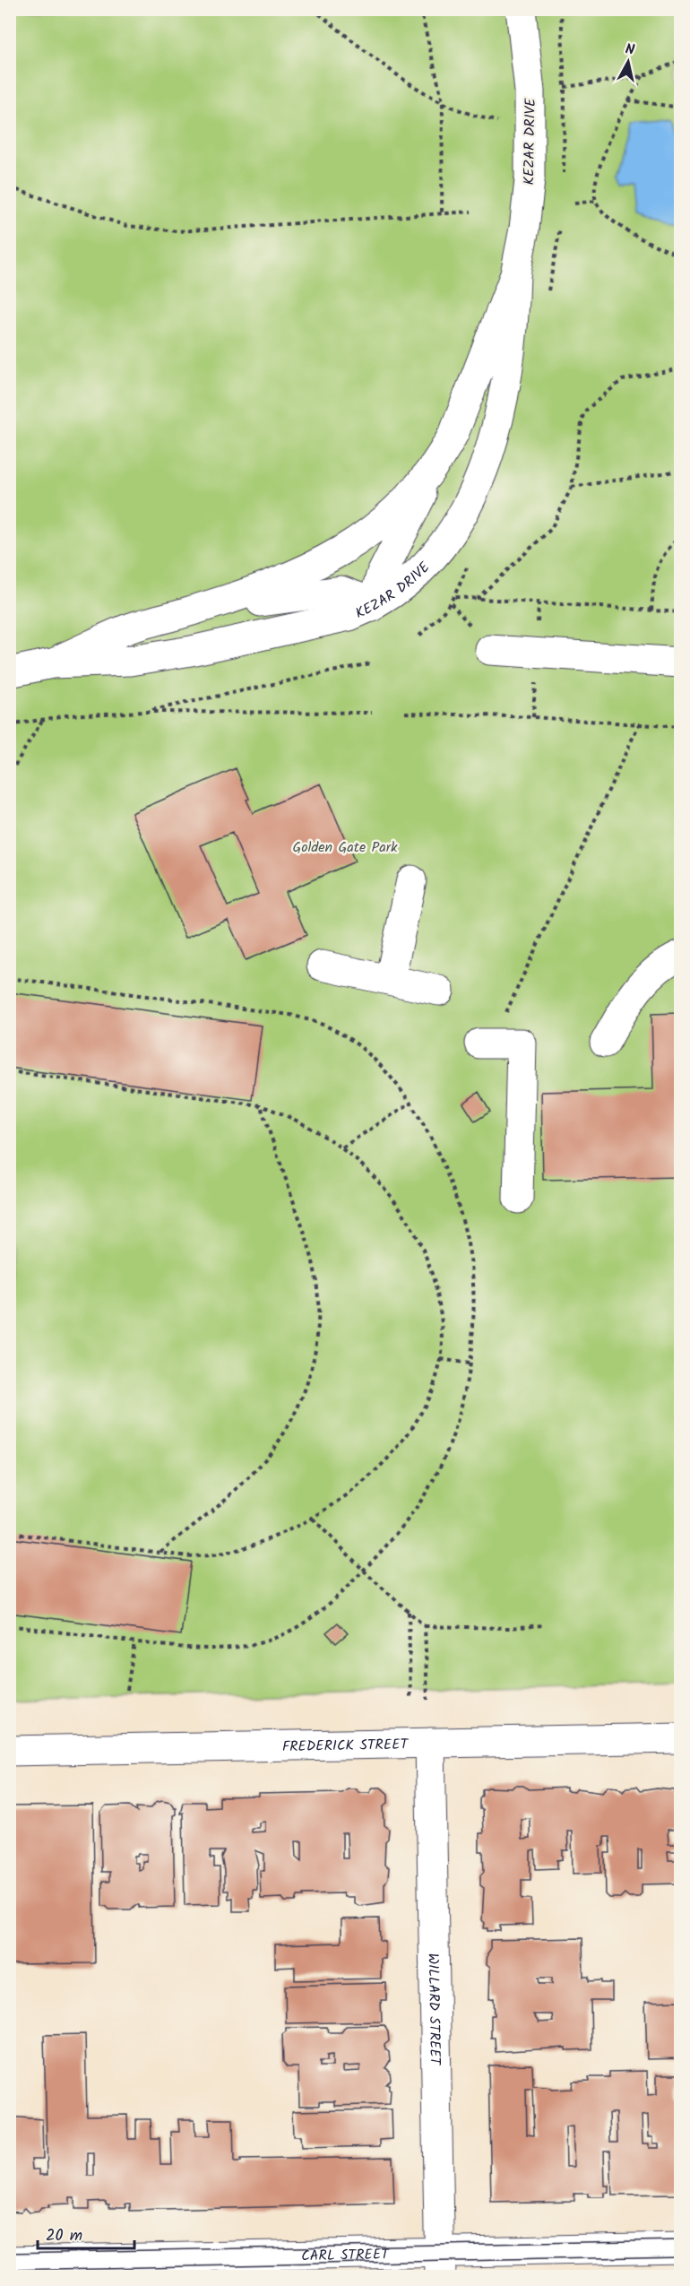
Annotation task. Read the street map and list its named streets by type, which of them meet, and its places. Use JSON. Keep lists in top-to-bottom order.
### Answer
{
  "streets": {
    "main road": [
      "KEZAR DRIVE",
      "FREDERICK STREET",
      "WILLARD STREET",
      "CARL STREET"
    ]
  },
  "crossings": [
    ["FREDERICK STREET", "WILLARD STREET"],
    ["WILLARD STREET", "CARL STREET"]
  ],
  "parks": ["Golden Gate Park"],
  "scale_bar": "20 m",
  "north": "top"
}
